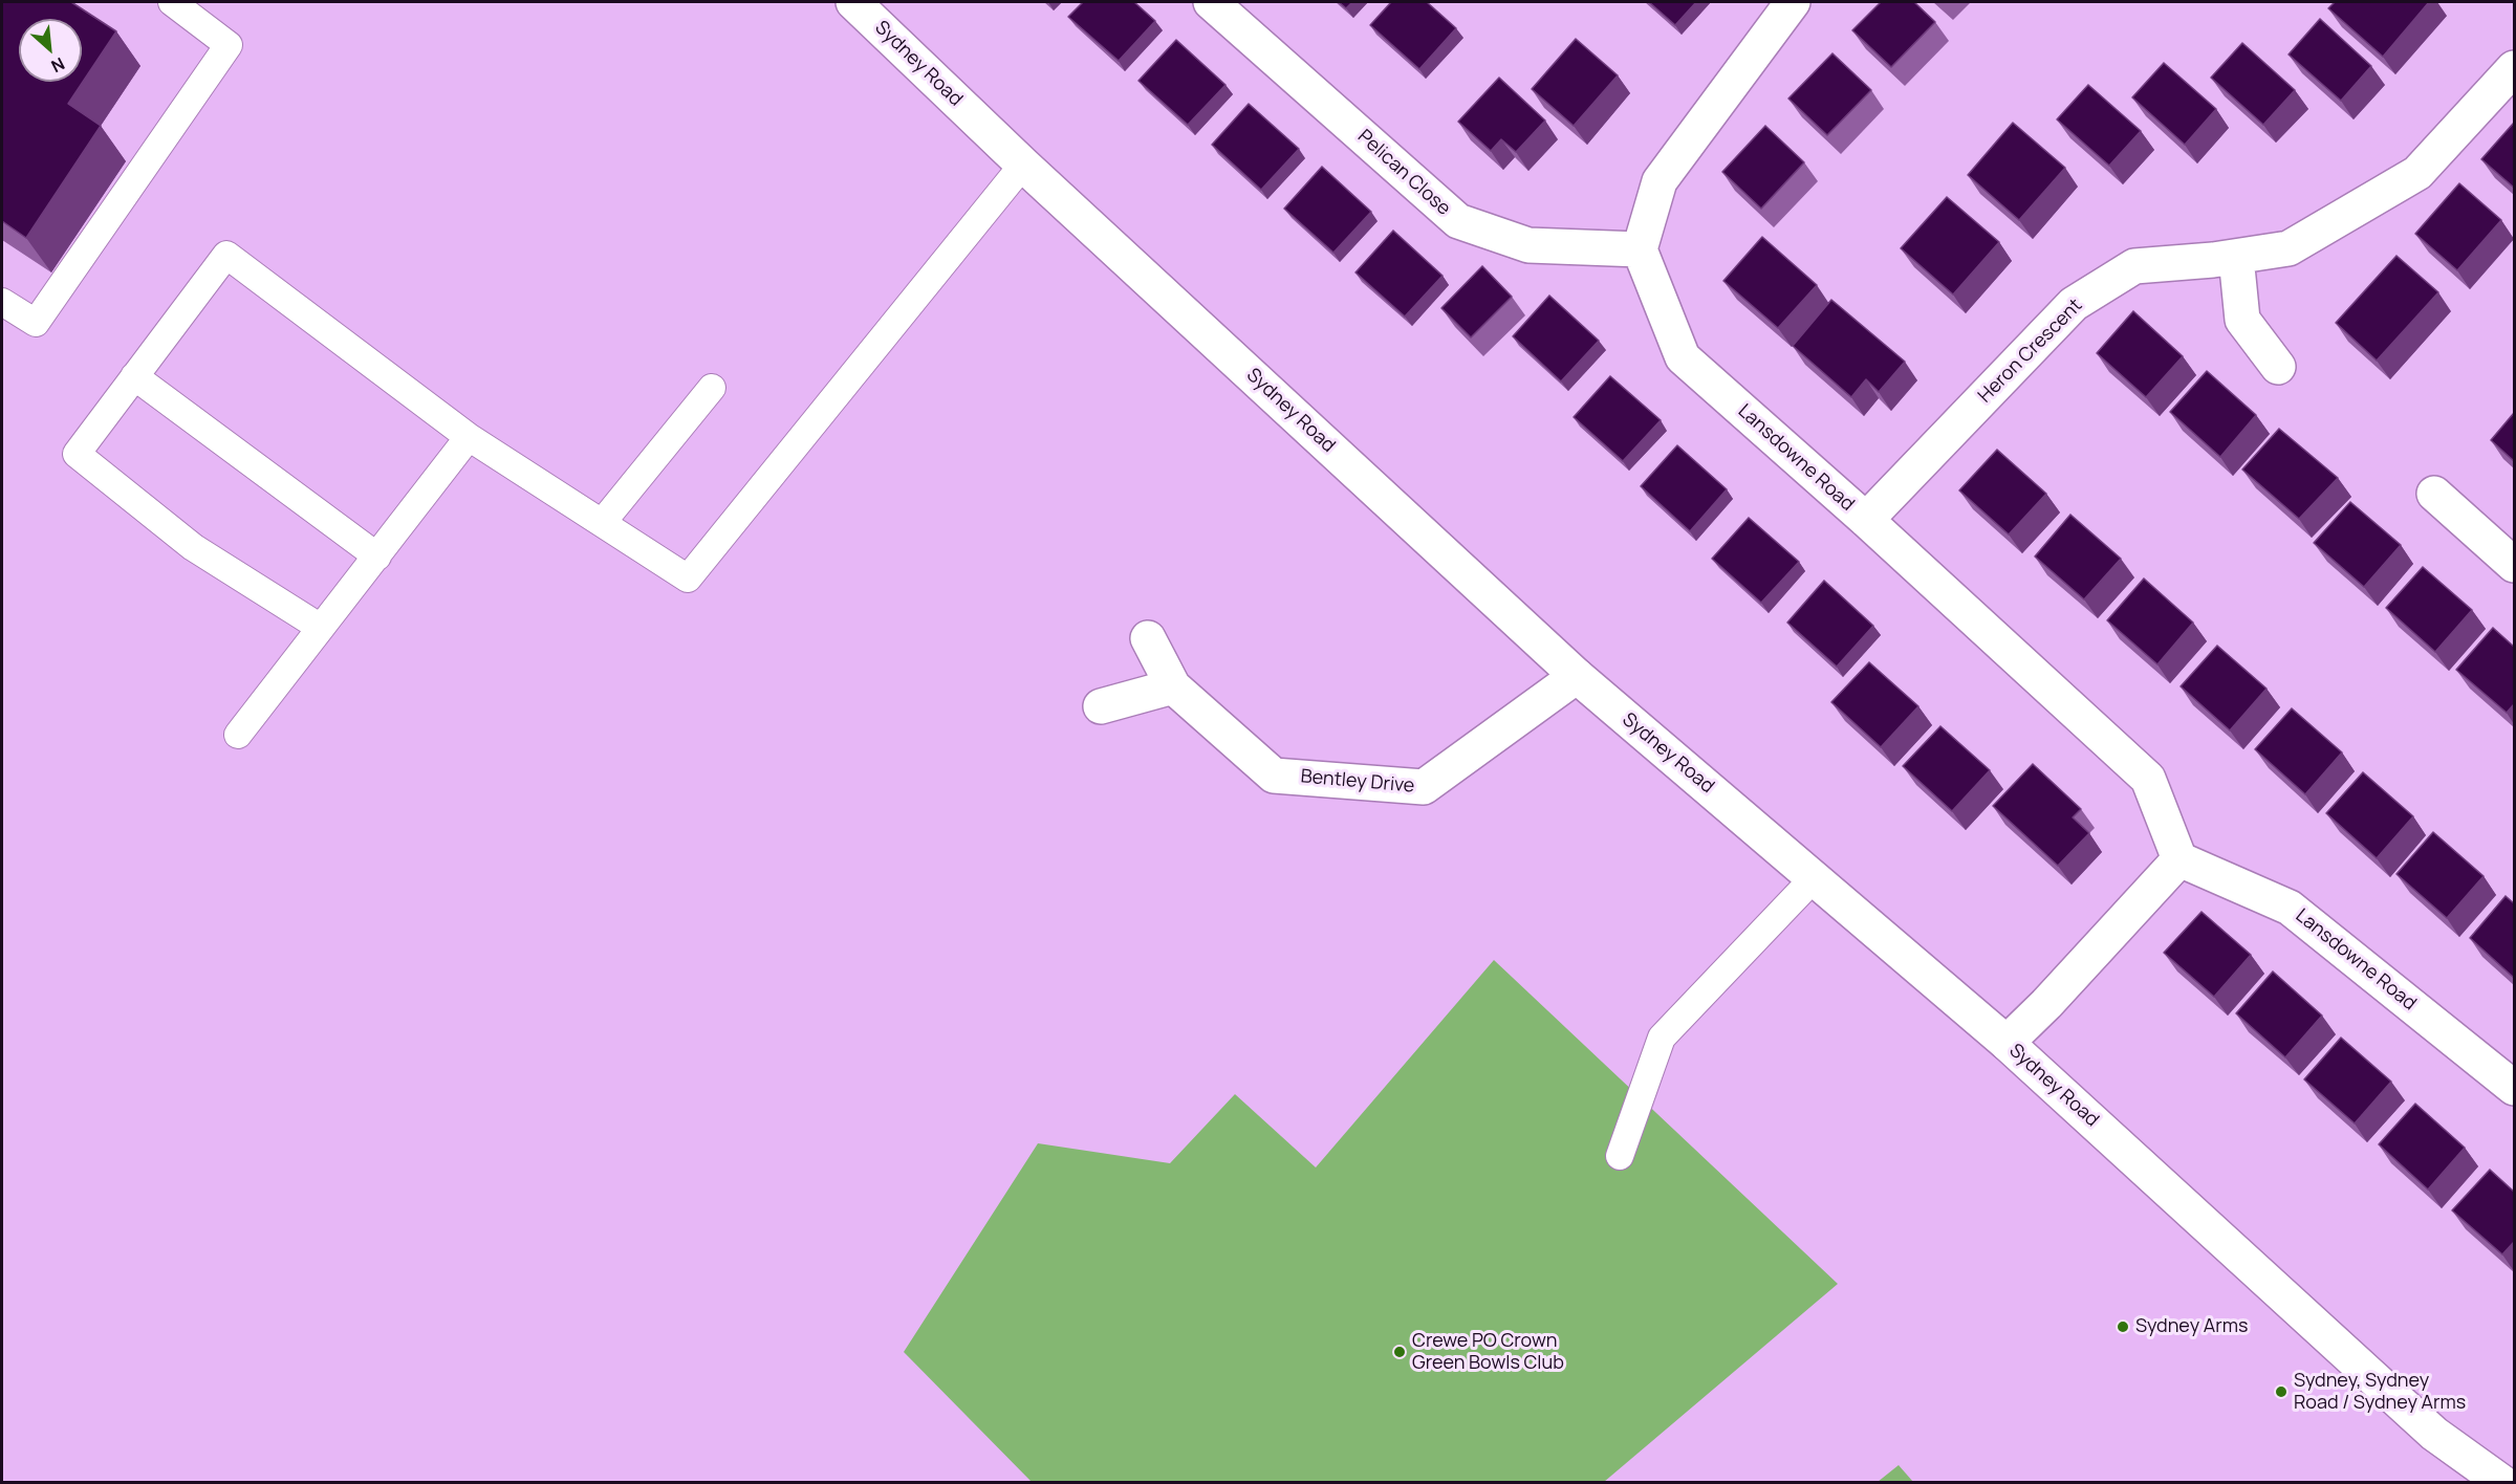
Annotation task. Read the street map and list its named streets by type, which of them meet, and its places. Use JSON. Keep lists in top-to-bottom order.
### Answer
{
  "streets": {
    "street": [
      "Sydney Road",
      "Pelican Close",
      "Heron Crescent",
      "Lansdowne Road",
      "Bentley Drive"
    ]
  },
  "crossings": [
    ["Sydney Road", "Bentley Drive"],
    ["Pelican Close", "Lansdowne Road"],
    ["Heron Crescent", "Lansdowne Road"]
  ],
  "places": ["Sydney Arms", "Crewe PO Crown Green Bowls Club", "Sydney, Sydney Road / Sydney Arms"],
  "north": "bottom right"
}
